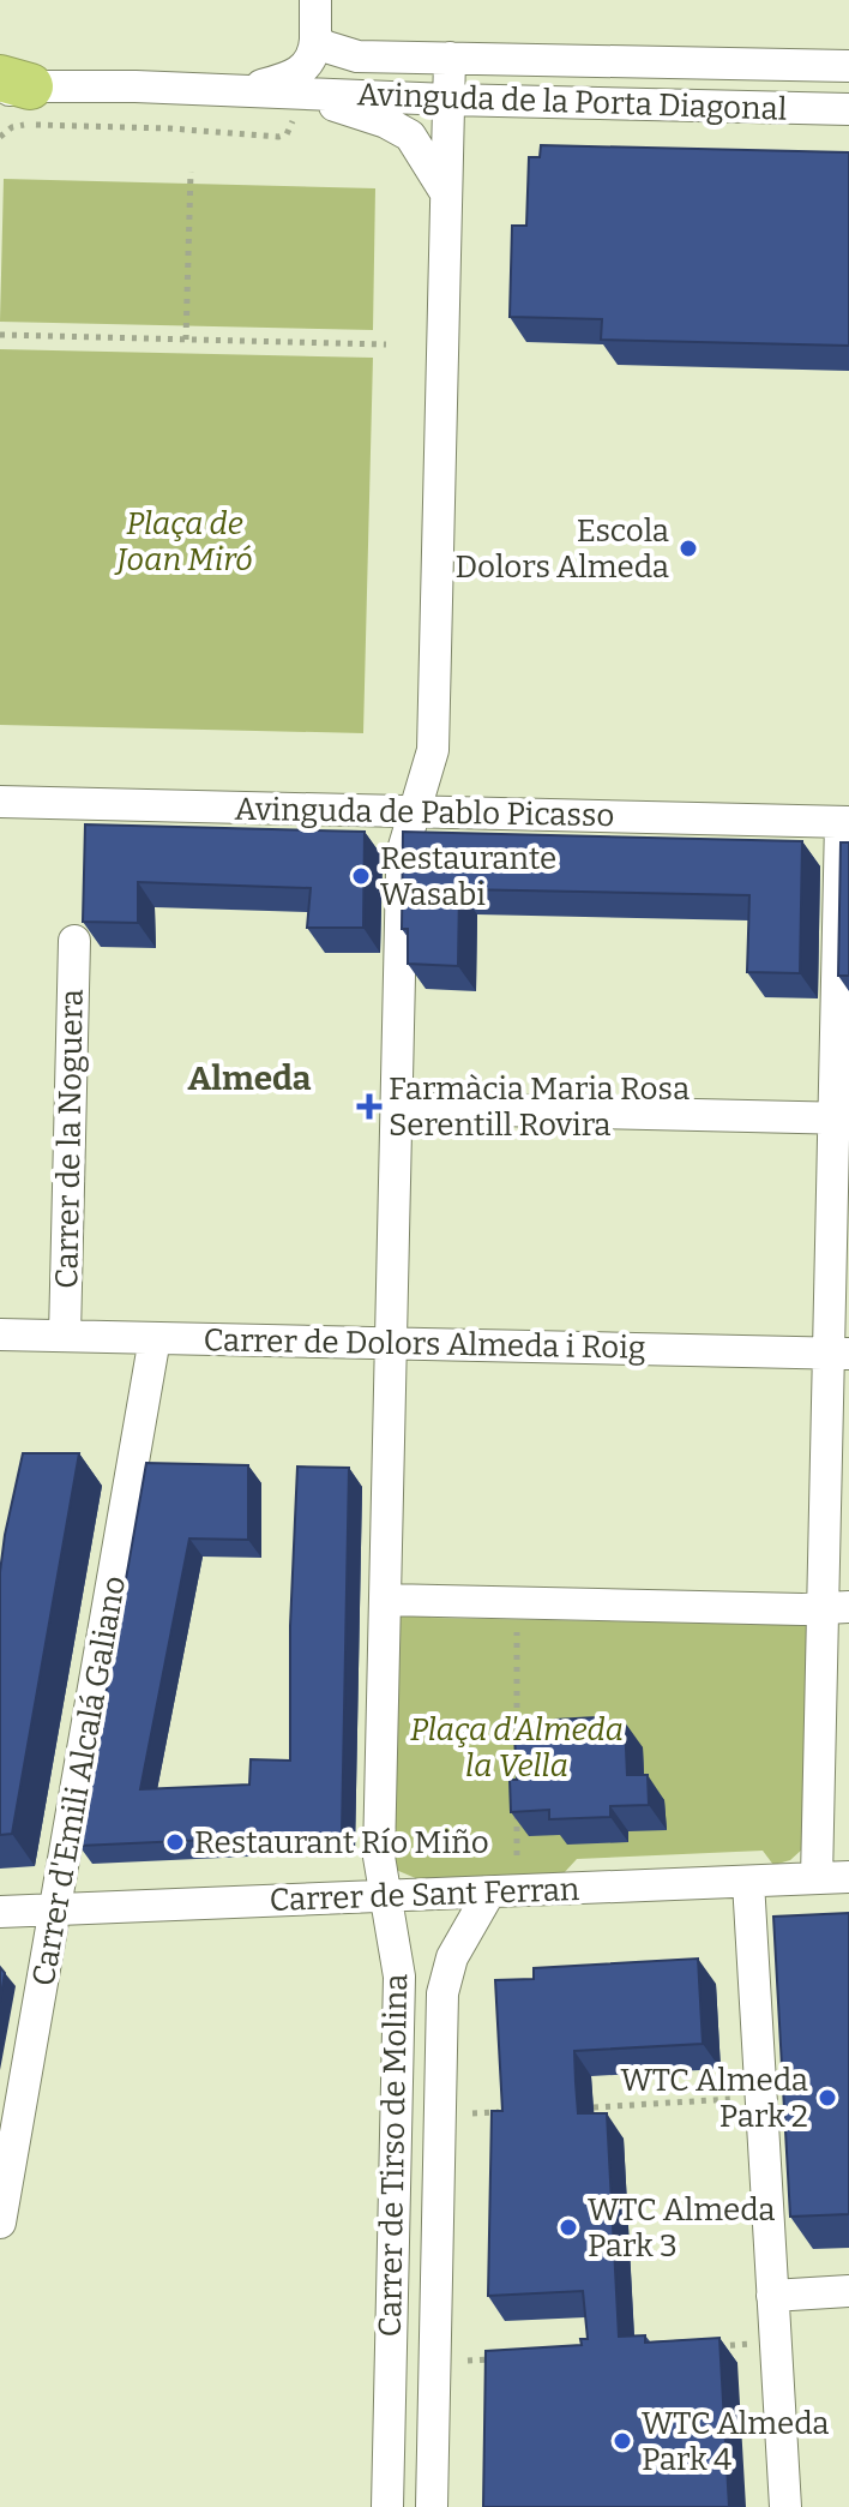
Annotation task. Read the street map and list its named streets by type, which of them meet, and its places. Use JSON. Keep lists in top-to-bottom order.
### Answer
{
  "streets": {
    "street": [
      "Avinguda de la Porta Diagonal",
      "Avinguda de Pablo Picasso",
      "Carrer de la Noguera",
      "Carrer de Dolors Almeda i Roig",
      "Carrer d'Emili Alcalá Galiano",
      "Carrer de Sant Ferran",
      "Carrer de Tirso de Molina"
    ]
  },
  "crossings": [
    ["Avinguda de la Porta Diagonal", "Carrer de Tirso de Molina"],
    ["Avinguda de Pablo Picasso", "Carrer de Tirso de Molina"],
    ["Carrer de la Noguera", "Carrer de Dolors Almeda i Roig"],
    ["Carrer de Dolors Almeda i Roig", "Carrer d'Emili Alcalá Galiano"],
    ["Carrer de Dolors Almeda i Roig", "Carrer de Tirso de Molina"],
    ["Carrer d'Emili Alcalá Galiano", "Carrer de Sant Ferran"],
    ["Carrer de Sant Ferran", "Carrer de Tirso de Molina"]
  ],
  "districts": ["Almeda"],
  "parks": ["Plaça de Joan Miró", "Plaça d'Almeda la Vella"],
  "places": {
    "other": [
      "Escola Dolors Almeda",
      "Restaurante Wasabi",
      "Restaurant Río Miño",
      "WTC Almeda Park 2",
      "WTC Almeda Park 3",
      "WTC Almeda Park 4"
    ],
    "health": ["Farmàcia Maria Rosa Serentill Rovira"]
  }
}
